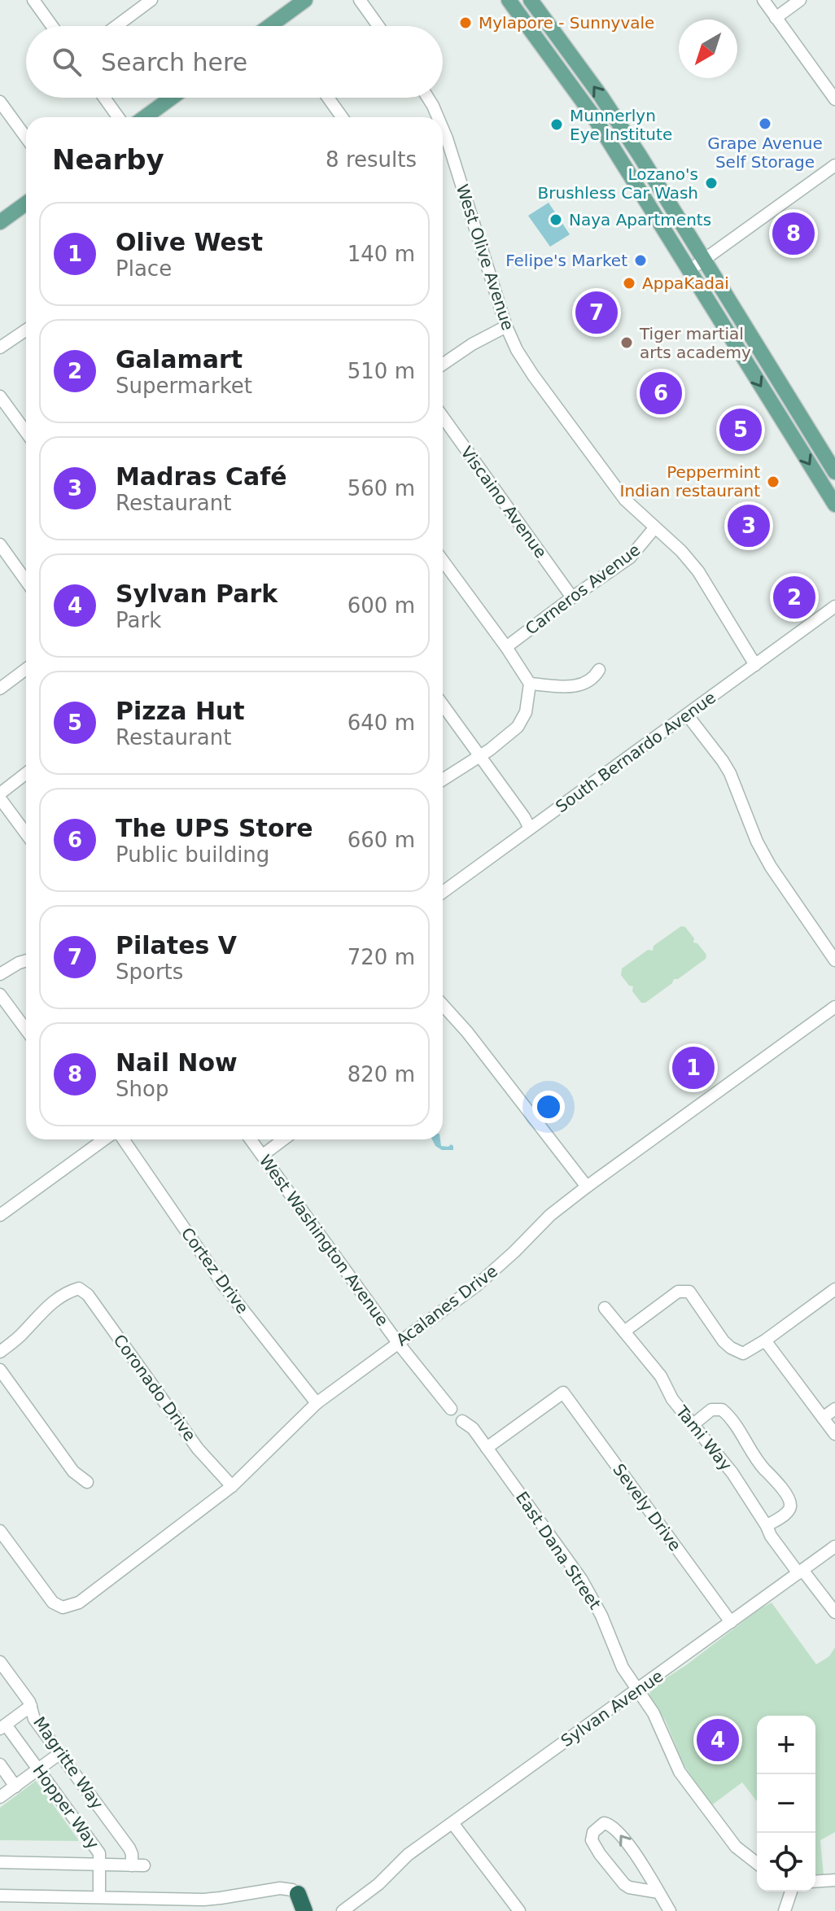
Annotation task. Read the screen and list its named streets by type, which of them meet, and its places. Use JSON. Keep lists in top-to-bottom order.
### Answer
{
  "streets": {
    "street": [
      "West Olive Avenue",
      "Viscaino Avenue",
      "Carneros Avenue",
      "South Bernardo Avenue",
      "West Washington Avenue",
      "Cortez Drive",
      "Acalanes Drive",
      "Coronado Drive",
      "Tami Way",
      "Sevely Drive",
      "East Dana Street",
      "Sylvan Avenue",
      "Magritte Way",
      "Hopper Way"
    ]
  },
  "crossings": [
    ["West Olive Avenue", "Carneros Avenue"],
    ["West Olive Avenue", "South Bernardo Avenue"],
    ["Viscaino Avenue", "Carneros Avenue"],
    ["West Washington Avenue", "Acalanes Drive"],
    ["Cortez Drive", "Acalanes Drive"],
    ["Acalanes Drive", "Coronado Drive"],
    ["Tami Way", "Sylvan Avenue"],
    ["Sevely Drive", "East Dana Street"],
    ["Sevely Drive", "Sylvan Avenue"],
    ["East Dana Street", "Sylvan Avenue"],
    ["Magritte Way", "Hopper Way"]
  ],
  "places": [
    "Mylapore - Sunnyvale",
    "Grape Avenue Self Storage",
    "Munnerlyn Eye Institute",
    "Lozano's Brushless Car Wash",
    "Naya Apartments",
    "Felipe's Market",
    "AppaKadai",
    "Tiger martial arts academy",
    "Peppermint Indian restaurant"
  ],
  "north": "bottom left",
  "page": {
    "search": "Search here",
    "heading": ["Nearby", "8 results"],
    "list": [
      {
        "mark": "1",
        "name": "Olive West",
        "note": "Place",
        "value": "140 m"
      },
      {
        "mark": "2",
        "name": "Galamart",
        "note": "Supermarket",
        "value": "510 m"
      },
      {
        "mark": "3",
        "name": "Madras Café",
        "note": "Restaurant",
        "value": "560 m"
      },
      {
        "mark": "4",
        "name": "Sylvan Park",
        "note": "Park",
        "value": "600 m"
      },
      {
        "mark": "5",
        "name": "Pizza Hut",
        "note": "Restaurant",
        "value": "640 m"
      },
      {
        "mark": "6",
        "name": "The UPS Store",
        "note": "Public building",
        "value": "660 m"
      },
      {
        "mark": "7",
        "name": "Pilates V",
        "note": "Sports",
        "value": "720 m"
      },
      {
        "mark": "8",
        "name": "Nail Now",
        "note": "Shop",
        "value": "820 m"
      }
    ],
    "pins": [
      "8",
      "7",
      "6",
      "5",
      "3",
      "2",
      "1",
      "4"
    ],
    "map_buttons": ["+", "−"]
  }
}
